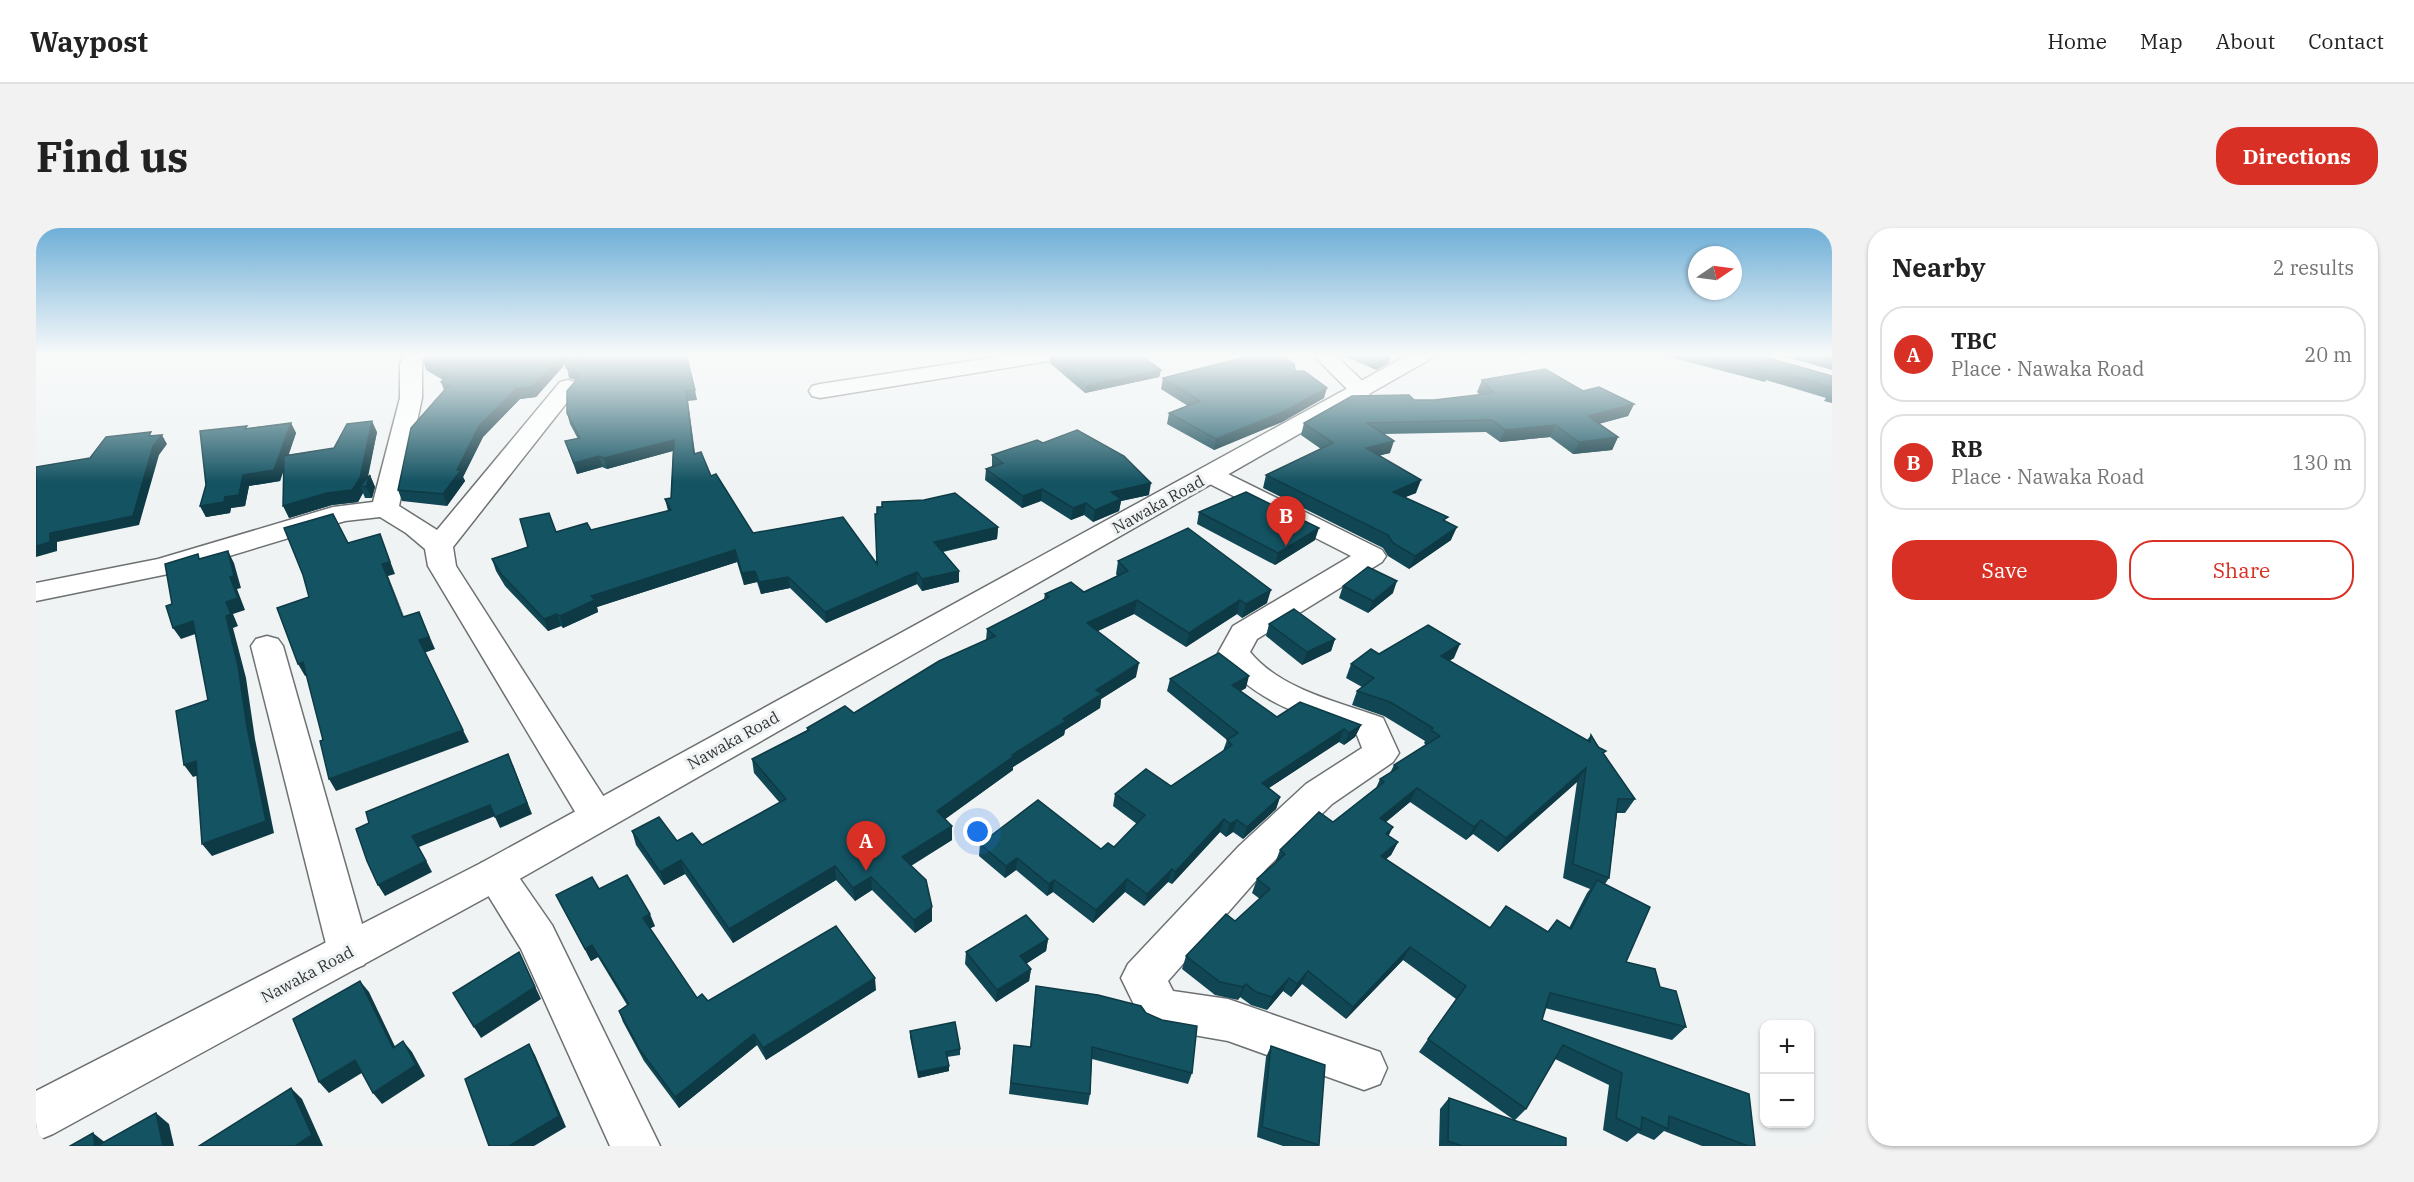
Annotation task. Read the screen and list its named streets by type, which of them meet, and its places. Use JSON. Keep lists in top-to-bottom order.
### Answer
{
  "streets": {
    "street": ["Nawaka Road"]
  },
  "north": "right",
  "page": {
    "header": "Waypost",
    "nav": [
      "Home",
      "Map",
      "About",
      "Contact"
    ],
    "buttons": [
      "Directions",
      ["Save", "Share"]
    ],
    "title": "Find us",
    "heading": ["Nearby", "2 results"],
    "list": [
      {
        "mark": "A",
        "name": "TBC",
        "note": "Place · Nawaka Road",
        "value": "20 m"
      },
      {
        "mark": "B",
        "name": "RB",
        "note": "Place · Nawaka Road",
        "value": "130 m"
      }
    ],
    "pins": ["B", "A"],
    "map_buttons": ["+", "−"]
  }
}
